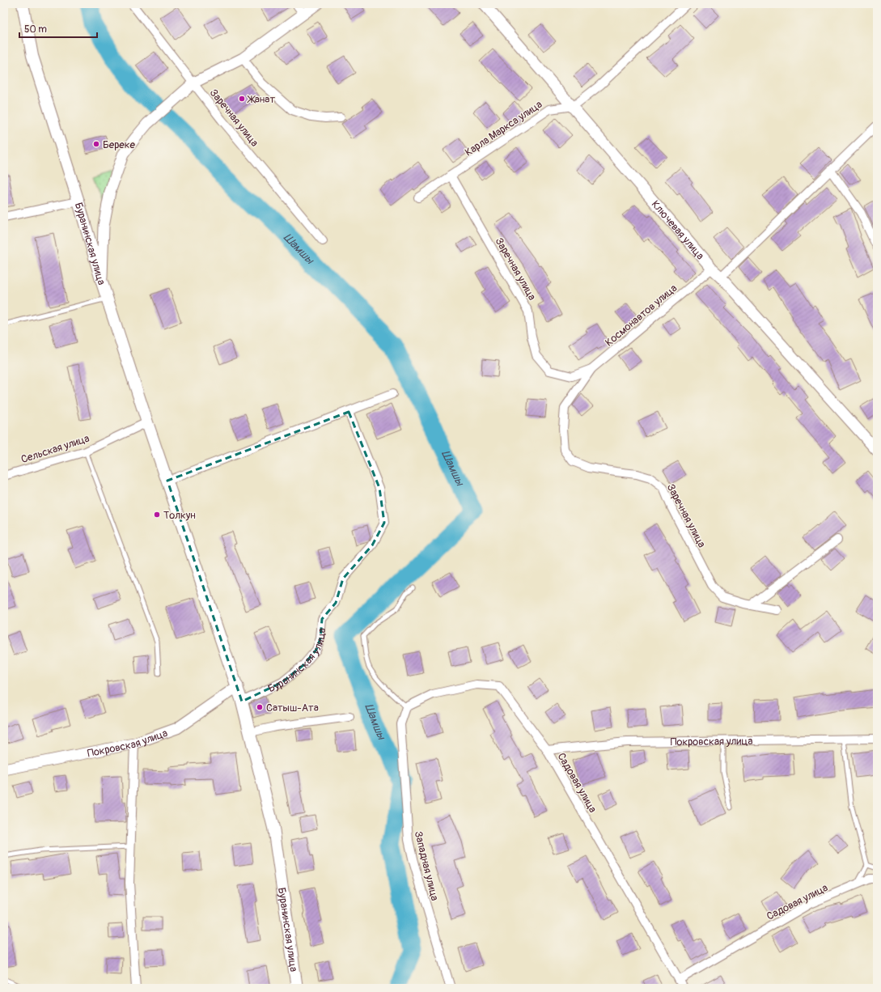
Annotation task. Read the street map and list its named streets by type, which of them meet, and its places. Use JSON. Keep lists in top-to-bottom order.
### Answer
{
  "streets": {
    "main road": ["Буранинская улица"],
    "street": [
      "Заречная улица",
      "Карла Маркса улица",
      "Ключевая улица",
      "Космонавтов улица",
      "Сельская улица",
      "Покровская улица",
      "Садовая улица",
      "Западная улица"
    ]
  },
  "crossings": [
    ["Заречная улица", "Карла Маркса улица"],
    ["Заречная улица", "Космонавтов улица"],
    ["Карла Маркса улица", "Ключевая улица"],
    ["Ключевая улица", "Космонавтов улица"],
    ["Буранинская улица", "Сельская улица"],
    ["Буранинская улица", "Покровская улица"],
    ["Покровская улица", "Садовая улица"],
    ["Садовая улица", "Западная улица"]
  ],
  "water": ["Шамшы"],
  "places": [
    "Жанат",
    "Береке",
    "Толкун",
    "Сатыш-Ата"
  ],
  "scale_bar": "50 m"
}
